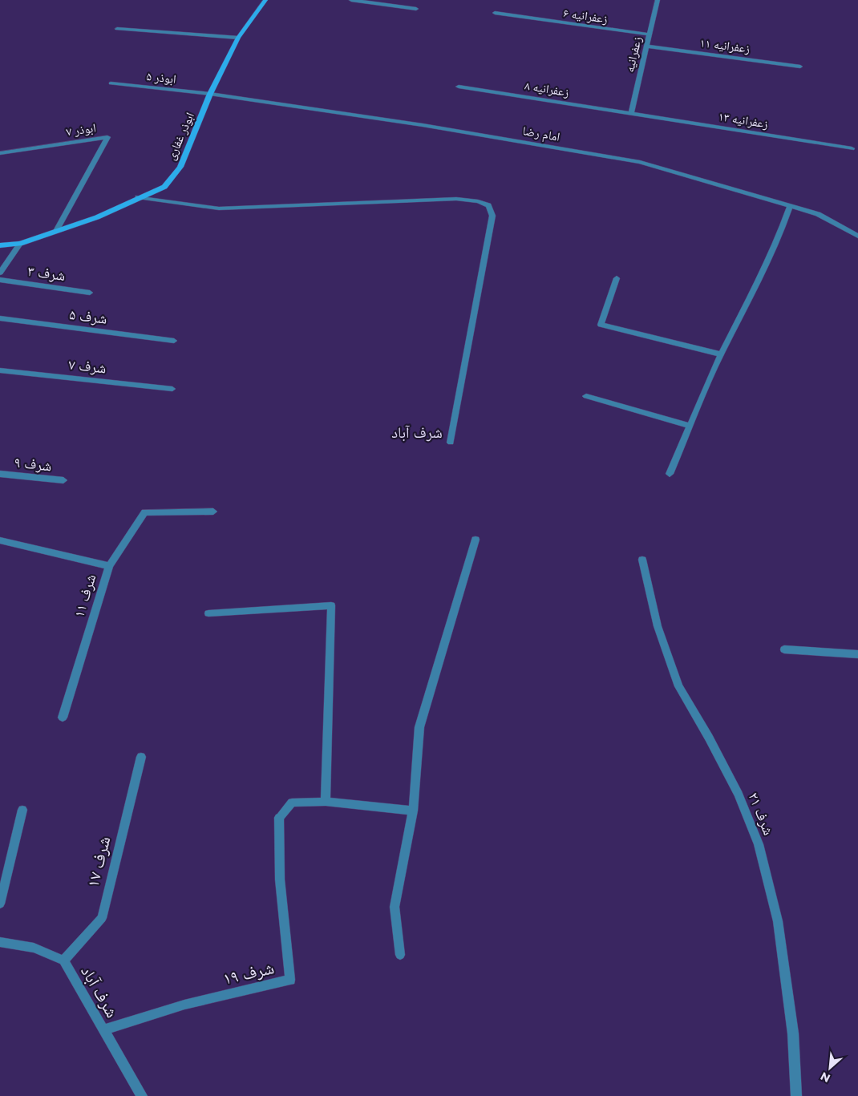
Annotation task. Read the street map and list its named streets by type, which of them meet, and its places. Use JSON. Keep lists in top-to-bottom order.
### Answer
{
  "streets": {
    "main road": ["ابوذر غفاری"],
    "street": [
      "زعفرانیه ۶",
      "زعفرانیه ۱۱",
      "زعفرانیه",
      "ابوذر ۵",
      "زعفرانیه ۸",
      "زعفرانیه ۱۳",
      "ابوذر ۷",
      "امام رضا",
      "شرف ۳",
      "شرف ۵",
      "شرف ۷",
      "شرف ۹",
      "شرف ۱۱",
      "شرف ۲۱",
      "شرف ۱۷",
      "شرف ۱۹",
      "شرف آباد"
    ]
  },
  "crossings": [
    ["زعفرانیه ۶", "زعفرانیه"],
    ["زعفرانیه ۱۱", "زعفرانیه"],
    ["زعفرانیه", "زعفرانیه ۸"],
    ["زعفرانیه", "زعفرانیه ۱۳"],
    ["ابوذر ۵", "امام رضا"],
    ["ابوذر ۵", "ابوذر غفاری"],
    ["زعفرانیه ۸", "زعفرانیه ۱۳"],
    ["ابوذر ۷", "ابوذر غفاری"],
    ["امام رضا", "ابوذر غفاری"],
    ["شرف ۱۷", "شرف آباد"],
    ["شرف ۱۹", "شرف آباد"]
  ],
  "districts": ["شرف آباد"],
  "north": "bottom left"
}
